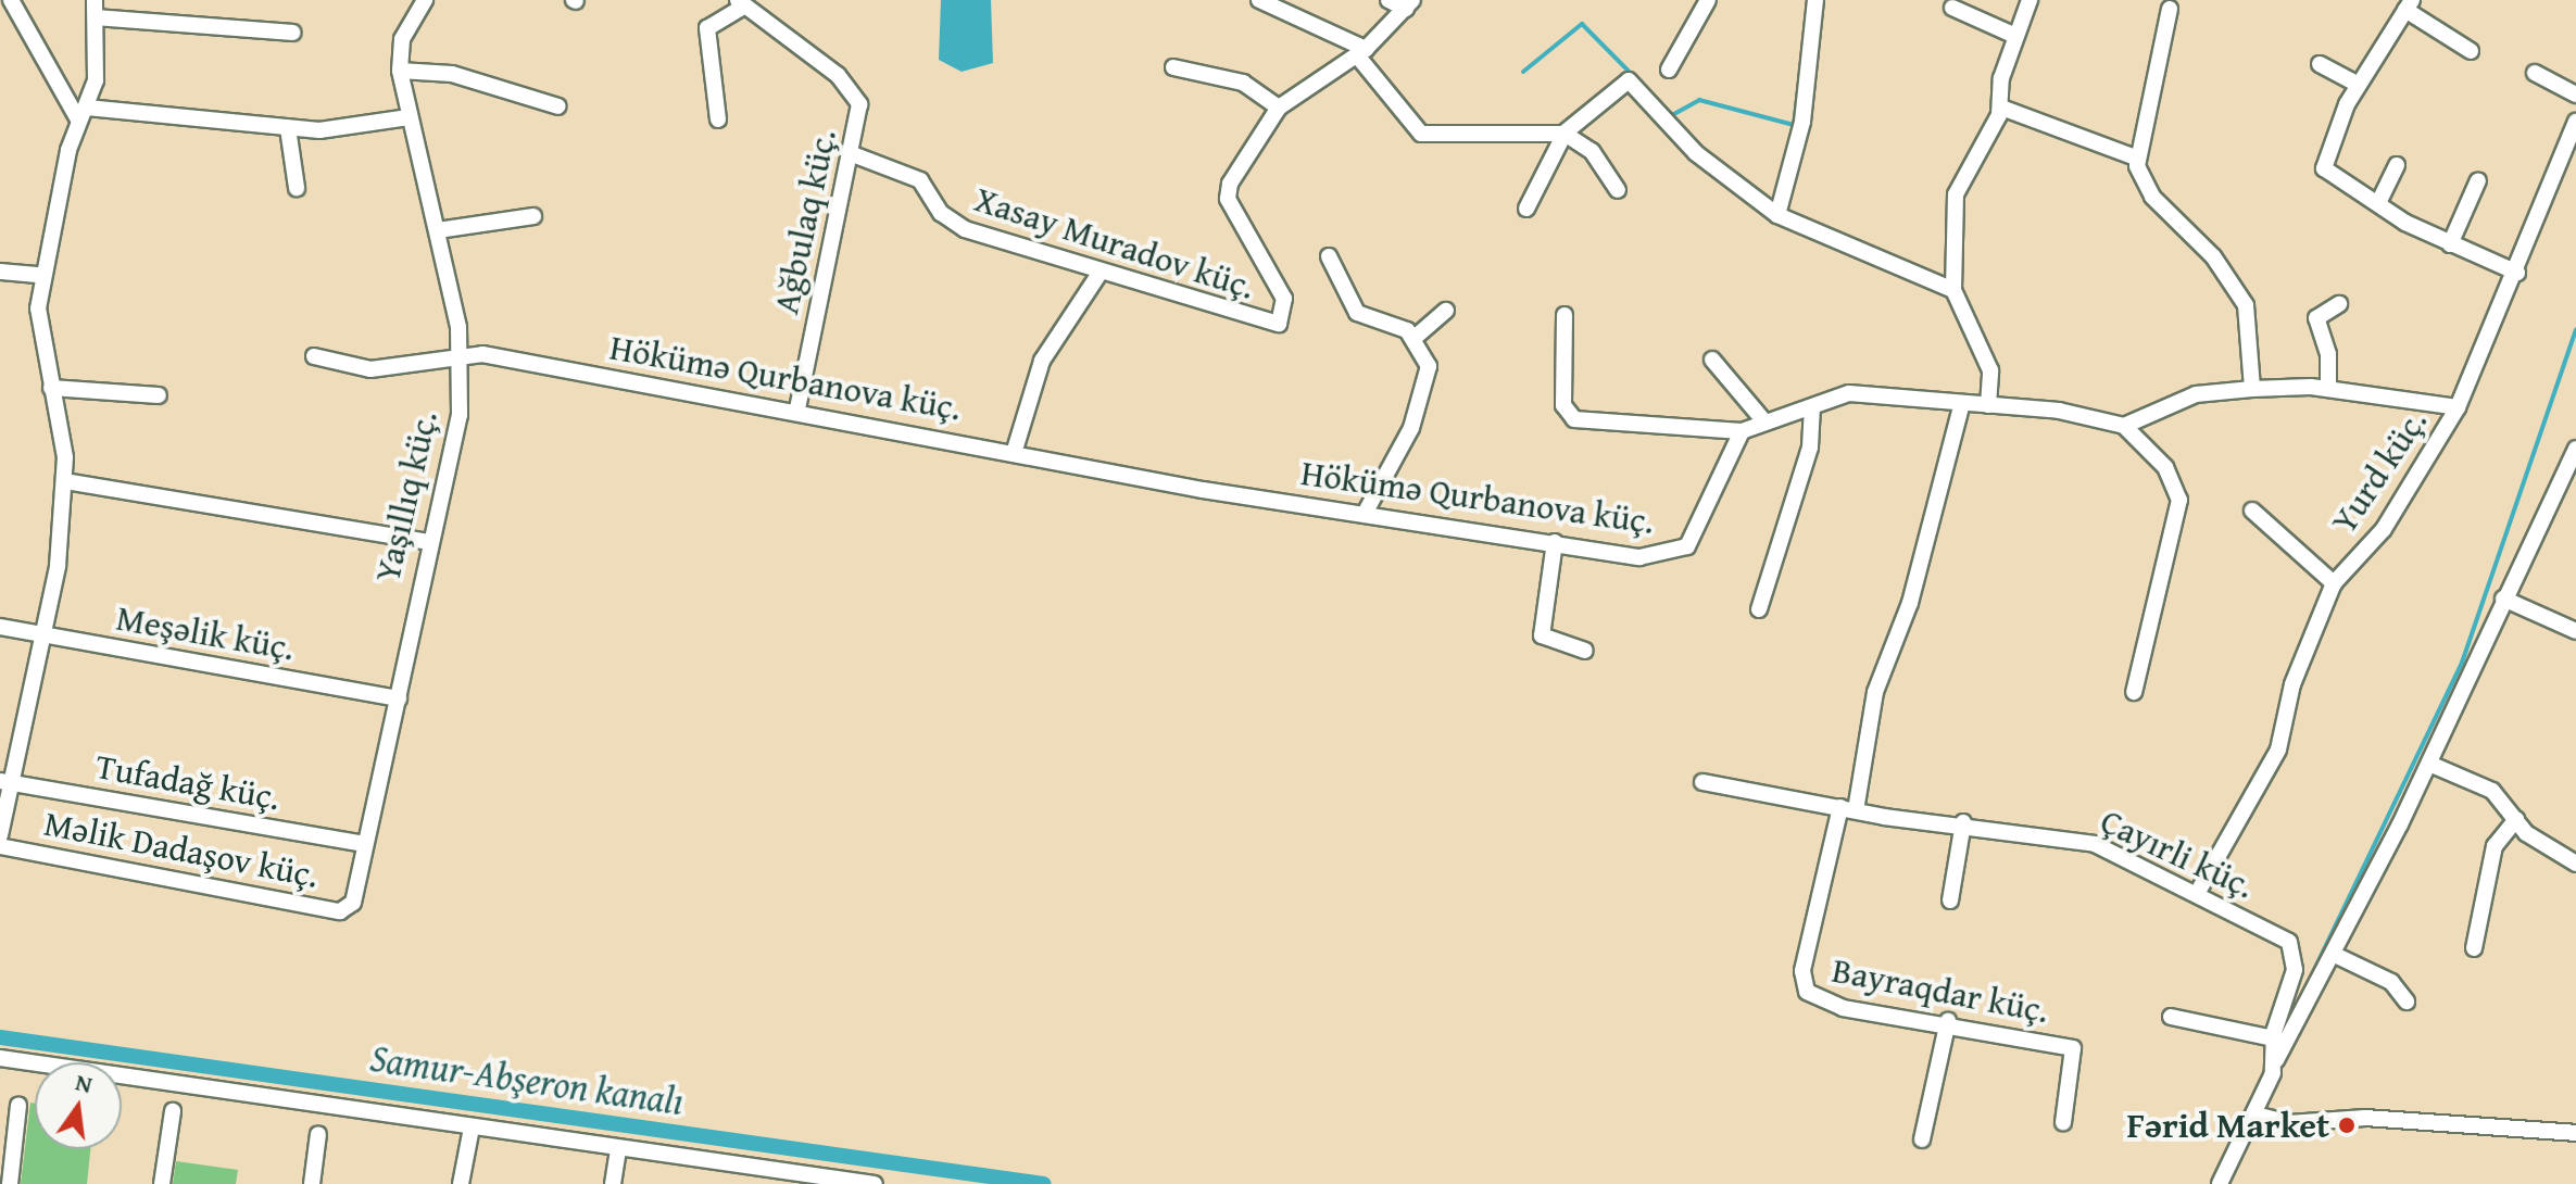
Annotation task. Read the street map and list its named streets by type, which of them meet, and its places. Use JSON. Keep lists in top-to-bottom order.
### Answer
{
  "streets": {
    "street": [
      "Ağbulaq küç.",
      "Xasay Muradov küç.",
      "Hökümə Qurbanova küç.",
      "Yurd küç.",
      "Yaşıllıq küç.",
      "Meşəlik küç.",
      "Tufadağ küç.",
      "Məlik Dadaşov küç.",
      "Çayırli küç.",
      "Bayraqdar küç."
    ]
  },
  "crossings": [
    ["Ağbulaq küç.", "Xasay Muradov küç."],
    ["Ağbulaq küç.", "Hökümə Qurbanova küç."],
    ["Hökümə Qurbanova küç.", "Yaşıllıq küç."],
    ["Yurd küç.", "Çayırli küç."],
    ["Yaşıllıq küç.", "Meşəlik küç."],
    ["Yaşıllıq küç.", "Tufadağ küç."],
    ["Yaşıllıq küç.", "Məlik Dadaşov küç."],
    ["Çayırli küç.", "Bayraqdar küç."]
  ],
  "water": ["Samur-Abşeron kanalı"],
  "places": ["Fərid Market"],
  "north": "top"
}
